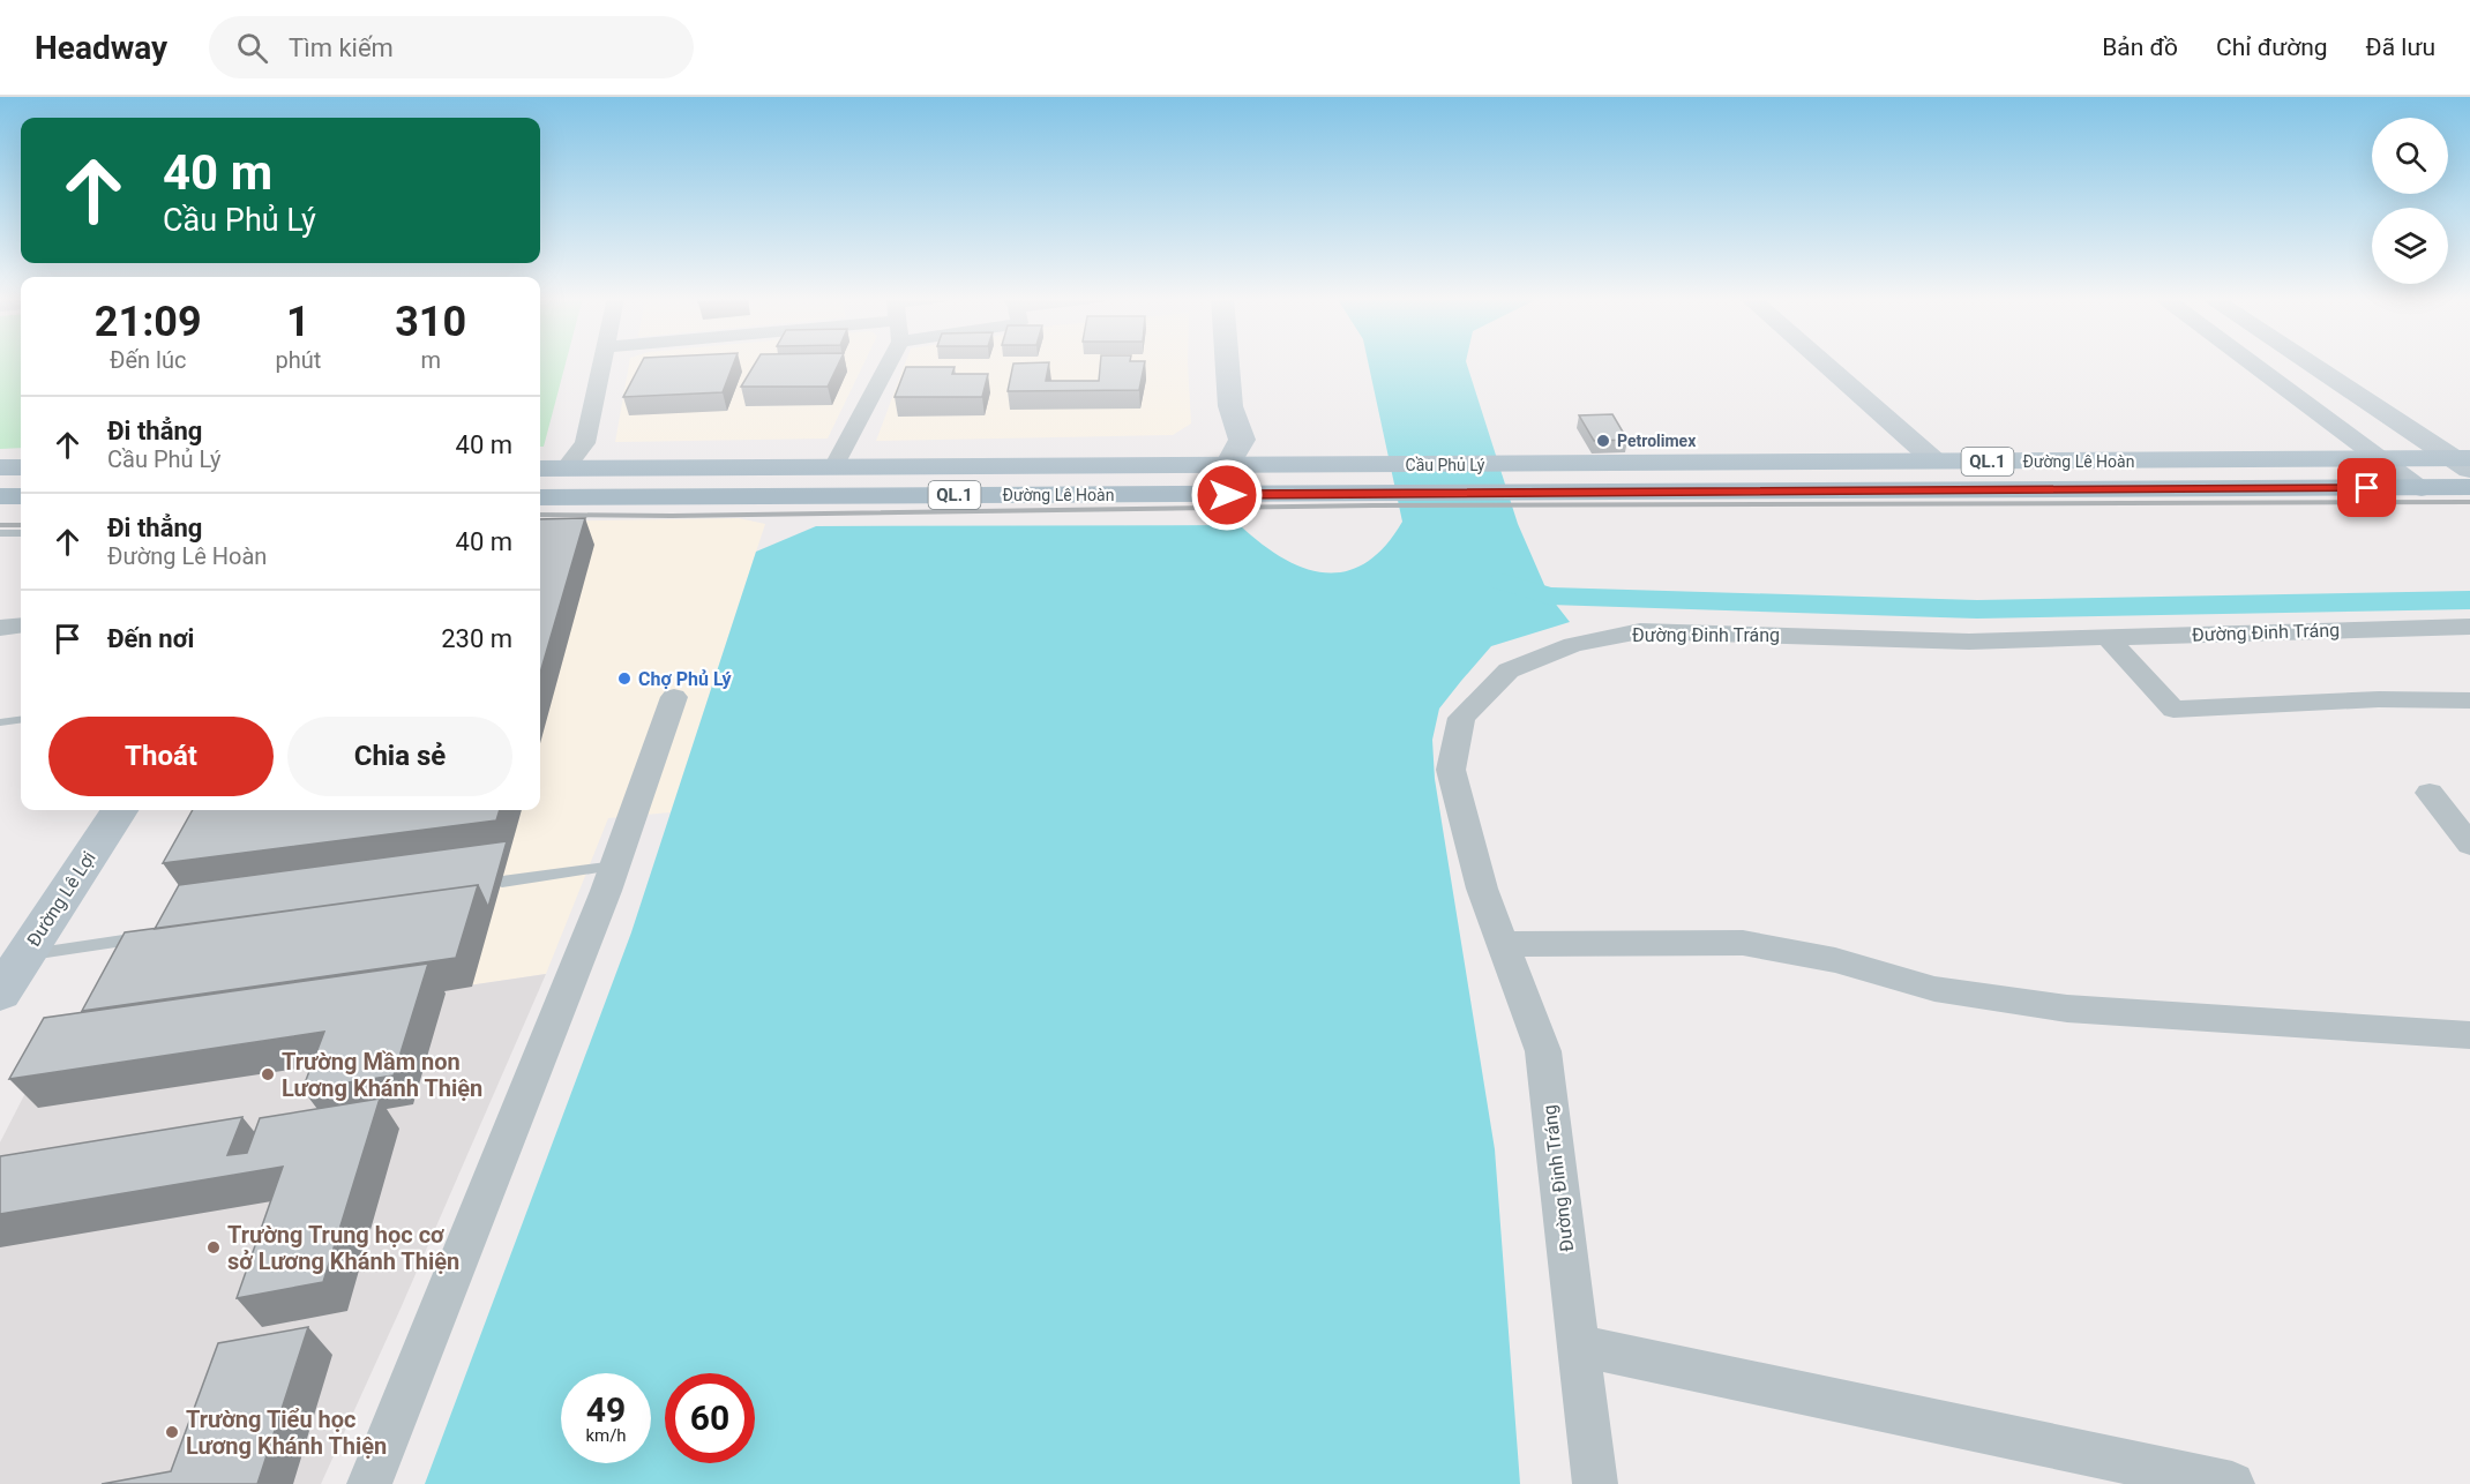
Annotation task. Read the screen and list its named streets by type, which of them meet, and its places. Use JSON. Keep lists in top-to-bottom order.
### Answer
{
  "streets": {
    "main road": ["QL.1", "Đường Lê Hoàn", "Cầu Phủ Lý"],
    "street": ["Đường Đinh Tráng", "Đường Lê Lợi"]
  },
  "crossings": [
    ["Đường Lê Hoàn", "Cầu Phủ Lý"]
  ],
  "places": [
    "Petrolimex",
    "Chợ Phủ Lý",
    "Trường Mầm non Lương Khánh Thiện",
    "Trường Trung học cơ sở Lương Khánh Thiện",
    "Trường Tiểu học Lương Khánh Thiện"
  ],
  "page": {
    "header": "Headway",
    "search": "Tìm kiếm",
    "nav": ["Bản đồ", "Chỉ đường", "Đã lưu"],
    "turn": ["40 m", "Cầu Phủ Lý"],
    "eta": [
      "21:09",
      "Đến lúc",
      "1",
      "phút",
      "310",
      "m"
    ],
    "list": [
      {
        "name": "Đi thẳng",
        "note": "Cầu Phủ Lý",
        "value": "40 m"
      },
      {
        "name": "Đi thẳng",
        "note": "Đường Lê Hoàn",
        "value": "40 m"
      },
      {
        "name": "Đến nơi",
        "value": "230 m"
      }
    ],
    "buttons": ["Thoát", "Chia sẻ"],
    "speed": "49 km/h",
    "limit": "60"
  }
}
